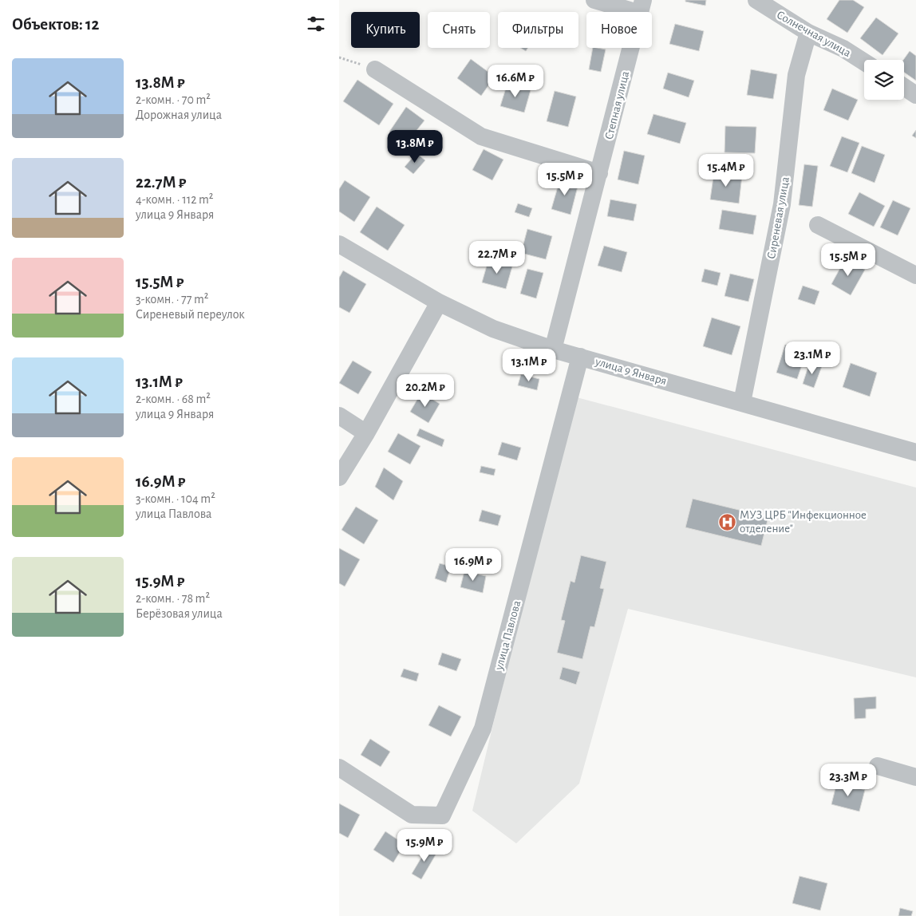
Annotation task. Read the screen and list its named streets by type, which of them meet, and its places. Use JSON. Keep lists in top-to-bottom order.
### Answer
{
  "streets": {
    "street": [
      "Солнечная улица",
      "Степная улица",
      "Сиреневая улица",
      "улица 9 Января",
      "улица Павлова"
    ]
  },
  "crossings": [
    ["Солнечная улица", "Сиреневая улица"],
    ["Степная улица", "улица 9 Января"],
    ["Сиреневая улица", "улица 9 Января"],
    ["улица 9 Января", "улица Павлова"]
  ],
  "places": {
    "hospital": ["МУЗ ЦРБ \"Инфекционное отделение\""]
  },
  "page": {
    "heading": "Объектов: 12",
    "chip": [
      "Купить",
      "Снять",
      "Фильтры",
      "Новое"
    ],
    "list": [
      {
        "name": "13.8M ₽",
        "note": "2-комн. · 70 m² · Дорожная улица"
      },
      {
        "name": "22.7M ₽",
        "note": "4-комн. · 112 m² · улица 9 Января"
      },
      {
        "name": "15.5M ₽",
        "note": "3-комн. · 77 m² · Сиреневый переулок"
      },
      {
        "name": "13.1M ₽",
        "note": "2-комн. · 68 m² · улица 9 Января"
      },
      {
        "name": "16.9M ₽",
        "note": "3-комн. · 104 m² · улица Павлова"
      },
      {
        "name": "15.9M ₽",
        "note": "2-комн. · 78 m² · Берёзовая улица"
      }
    ],
    "price": [
      "16.6M ₽",
      "13.8M ₽",
      "15.4M ₽",
      "15.5M ₽",
      "22.7M ₽",
      "15.5M ₽",
      "23.1M ₽",
      "13.1M ₽",
      "20.2M ₽",
      "16.9M ₽",
      "23.3M ₽",
      "15.9M ₽"
    ]
  }
}
